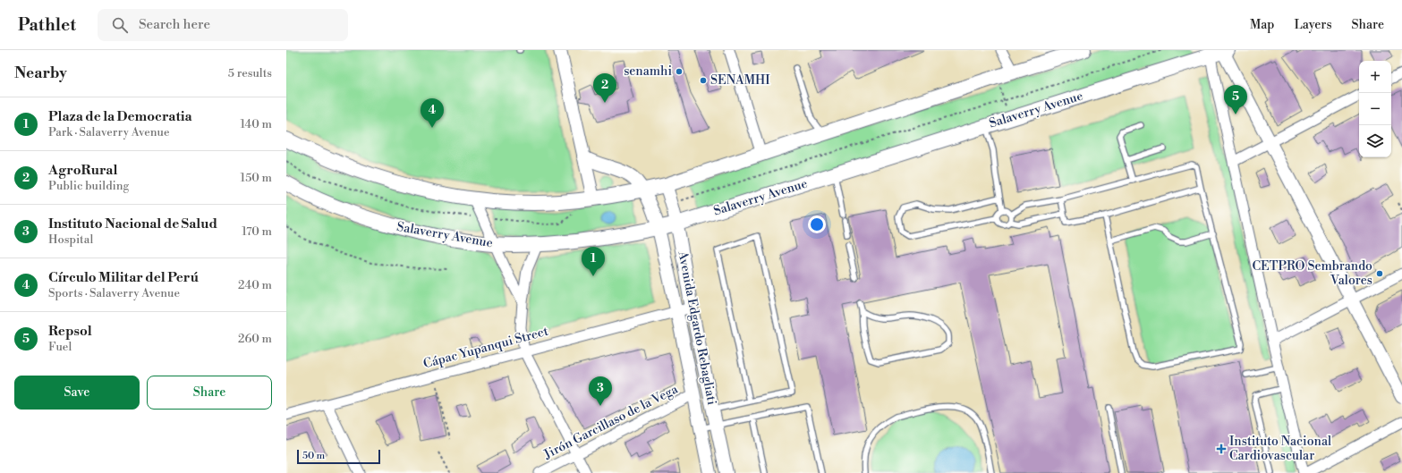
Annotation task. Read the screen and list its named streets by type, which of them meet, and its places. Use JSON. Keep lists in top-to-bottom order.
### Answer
{
  "streets": {
    "main road": ["Salaverry Avenue"],
    "street": ["Avenida Edgardo Rebagliati", "Cápac Yupanqui Street", "Jirón Garcillaso de la Vega"]
  },
  "crossings": [
    ["Salaverry Avenue", "Avenida Edgardo Rebagliati"],
    ["Avenida Edgardo Rebagliati", "Cápac Yupanqui Street"],
    ["Avenida Edgardo Rebagliati", "Jirón Garcillaso de la Vega"]
  ],
  "places": {
    "other": ["senamhi", "SENAMHI", "CETPRO Sembrando Valores"],
    "health": ["Instituto Nacional Cardiovascular"]
  },
  "scale_bar": "50 m",
  "page": {
    "header": "Pathlet",
    "search": "Search here",
    "nav": ["Map", "Layers", "Share"],
    "heading": ["Nearby", "5 results"],
    "map_buttons": ["+", "−"],
    "pins": [
      "2",
      "5",
      "4",
      "1",
      "3"
    ],
    "list": [
      {
        "mark": "1",
        "name": "Plaza de la Democratia",
        "note": "Park · Salaverry Avenue",
        "value": "140 m"
      },
      {
        "mark": "2",
        "name": "AgroRural",
        "note": "Public building",
        "value": "150 m"
      },
      {
        "mark": "3",
        "name": "Instituto Nacional de Salud",
        "note": "Hospital",
        "value": "170 m"
      },
      {
        "mark": "4",
        "name": "Círculo Militar del Perú",
        "note": "Sports · Salaverry Avenue",
        "value": "240 m"
      },
      {
        "mark": "5",
        "name": "Repsol",
        "note": "Fuel",
        "value": "260 m"
      }
    ],
    "buttons": ["Save", "Share"],
    "scale": "50 m"
  }
}
